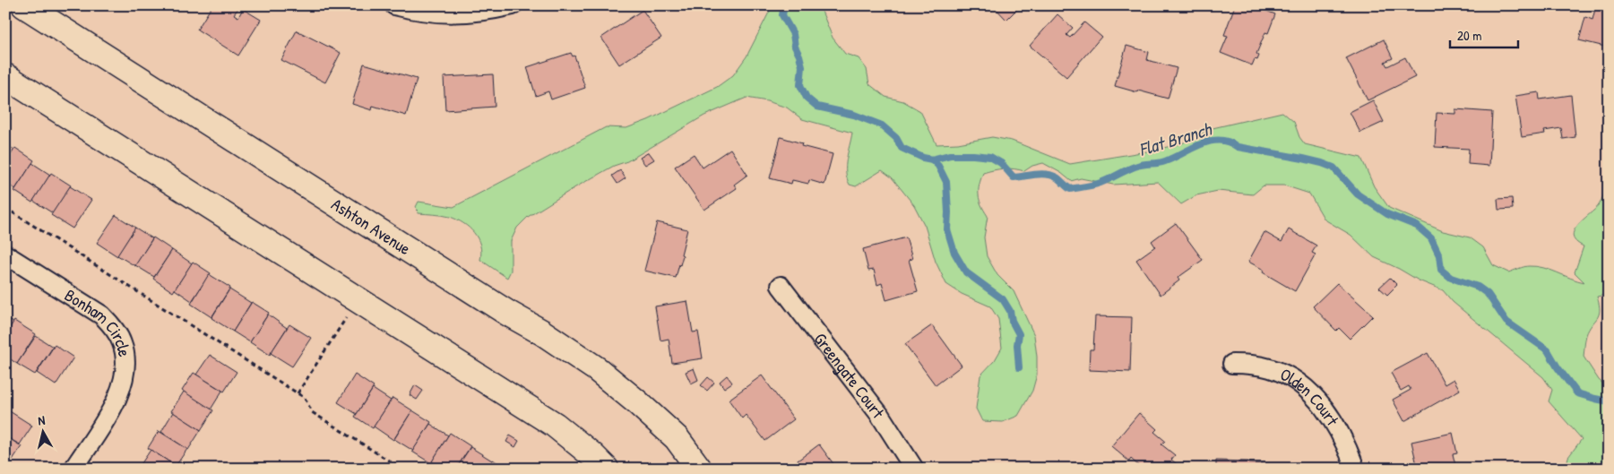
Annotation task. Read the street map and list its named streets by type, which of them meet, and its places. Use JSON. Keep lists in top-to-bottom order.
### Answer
{
  "streets": {
    "street": [
      "Ashton Avenue",
      "Bonham Circle",
      "Greengate Court",
      "Olden Court"
    ]
  },
  "water": ["Flat Branch"],
  "scale_bar": "20 m",
  "north": "top"
}
